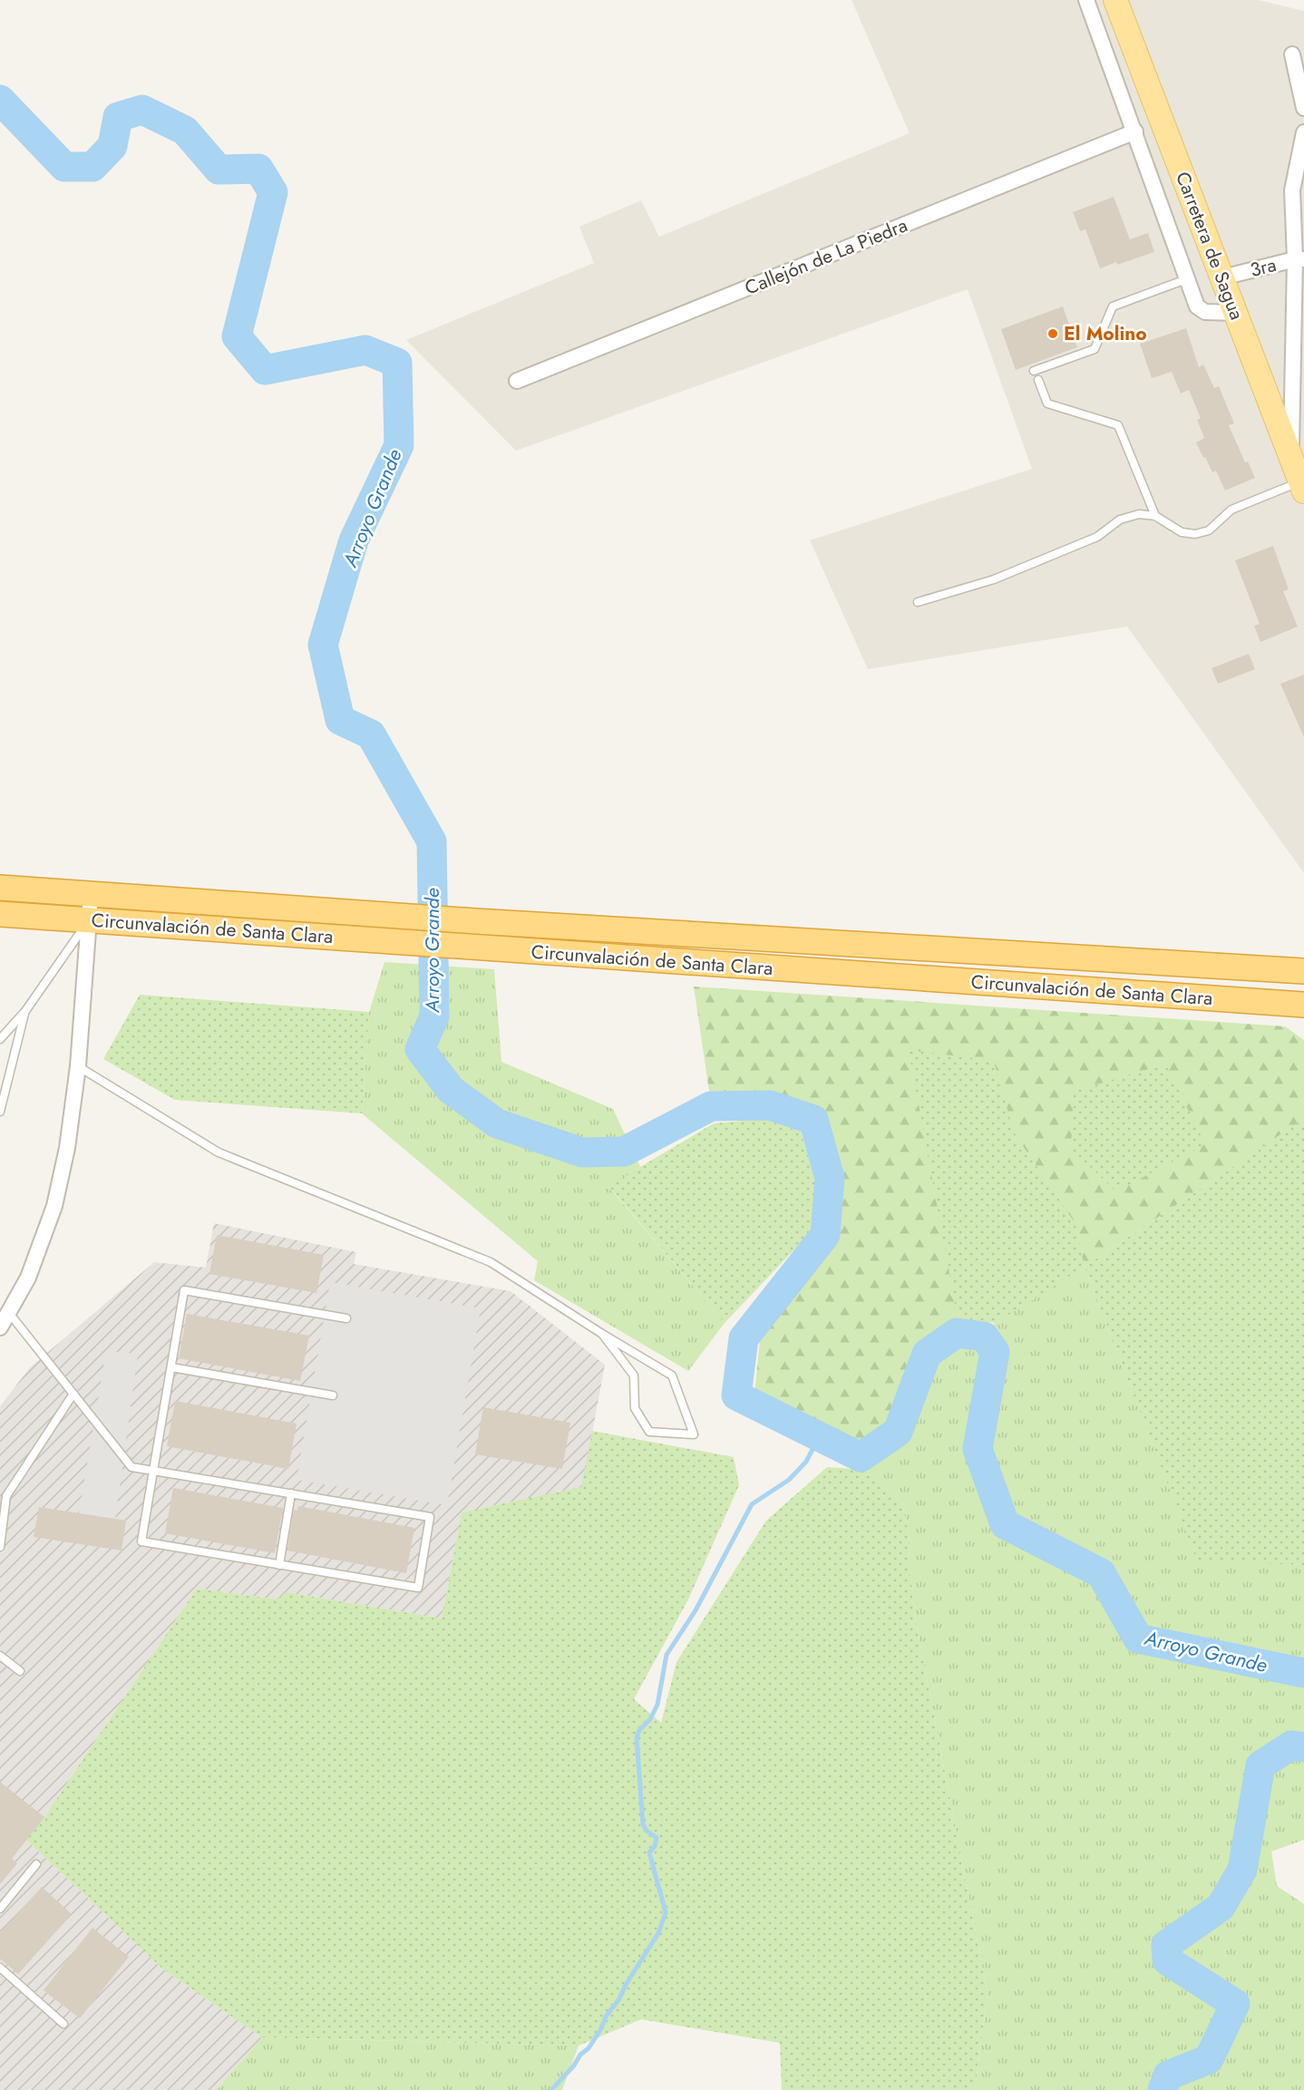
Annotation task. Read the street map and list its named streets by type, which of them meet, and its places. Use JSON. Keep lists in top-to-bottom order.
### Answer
{
  "streets": {
    "highway": ["Circunvalación de Santa Clara"],
    "main road": ["Carretera de Sagua"],
    "street": ["Callejón de La Piedra", "3ra"]
  },
  "crossings": [
    ["Carretera de Sagua", "3ra"]
  ],
  "water": ["Arroyo Grande"],
  "places": ["El Molino"]
}
